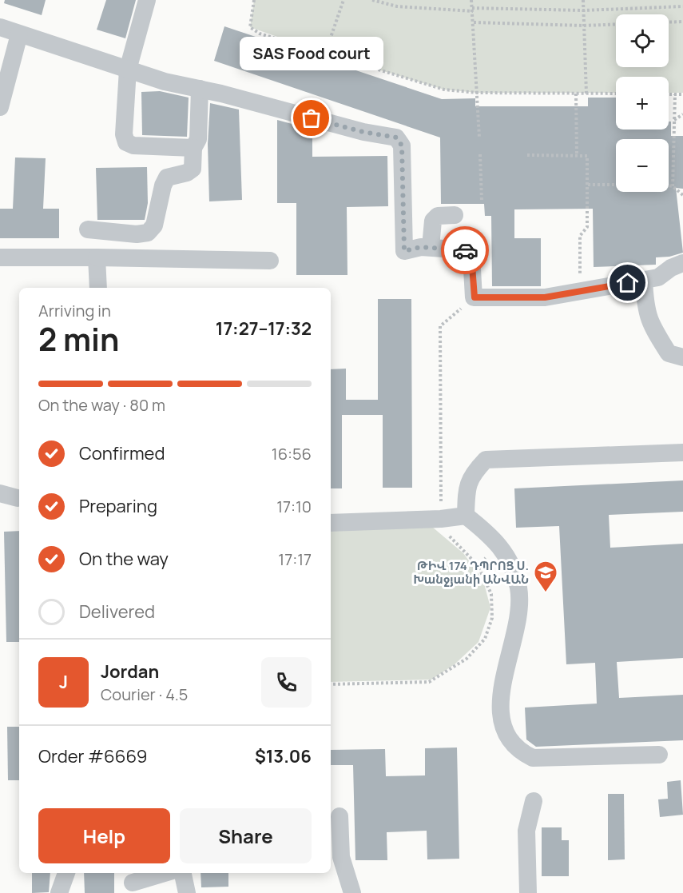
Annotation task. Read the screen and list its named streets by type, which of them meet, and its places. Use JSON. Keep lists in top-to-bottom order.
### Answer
{
  "places": {
    "other": ["SAS Food court"],
    "school or university": ["ԹԻՎ 174 ԴՊՐՈՑ Ս. Խանջյանի ԱՆՎԱՆ"]
  },
  "page": {
    "map_buttons": ["+", "−"],
    "bubble": "SAS Food court",
    "heading": ["2 min", "Arriving in", "17:27–17:32"],
    "panel": [
      "Jordan",
      "Courier · 4.5",
      "Order #6669",
      "$13.06"
    ],
    "bar": "On the way · 80 m",
    "list": [
      ["Confirmed", "16:56"],
      ["Preparing", "17:10"],
      ["On the way", "17:17"],
      "Delivered"
    ],
    "round": "J",
    "buttons": ["Help", "Share"]
  }
}
